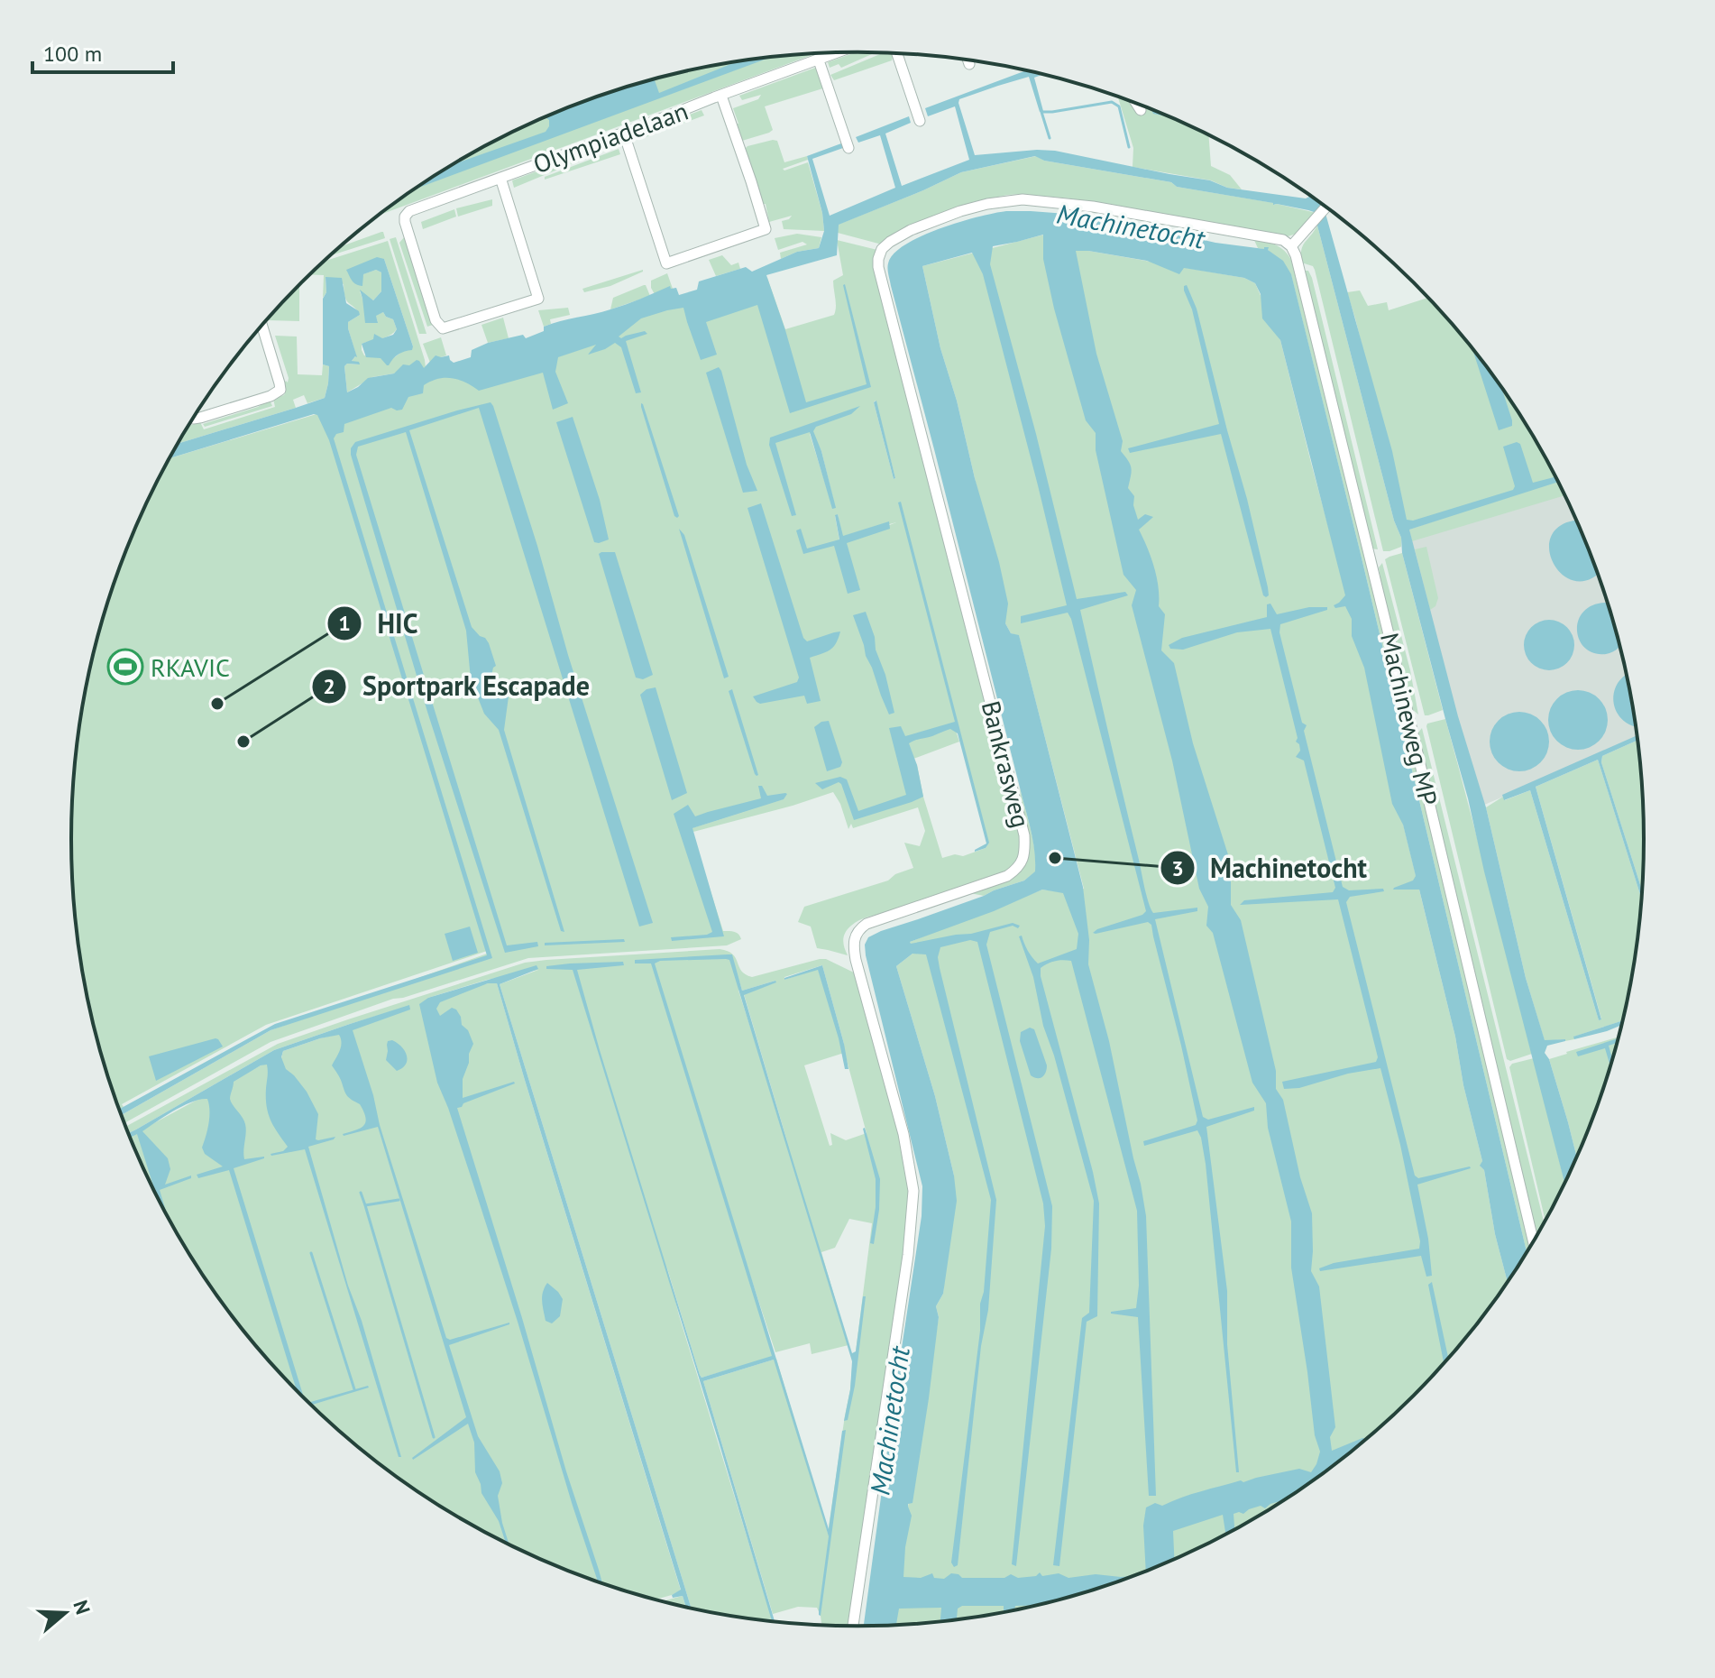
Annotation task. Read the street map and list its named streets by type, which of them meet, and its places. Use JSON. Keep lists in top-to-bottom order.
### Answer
{
  "streets": {
    "street": ["Olympiadelaan", "Machineweg MP", "Bankrasweg"]
  },
  "crossings": [
    ["Machineweg MP", "Bankrasweg"]
  ],
  "water": ["Machinetocht"],
  "places": {
    "sports": ["RKAVIC"],
    "other": ["HIC", "Sportpark Escapade", "Machinetocht"]
  },
  "scale_bar": "100 m",
  "north": "right"
}
